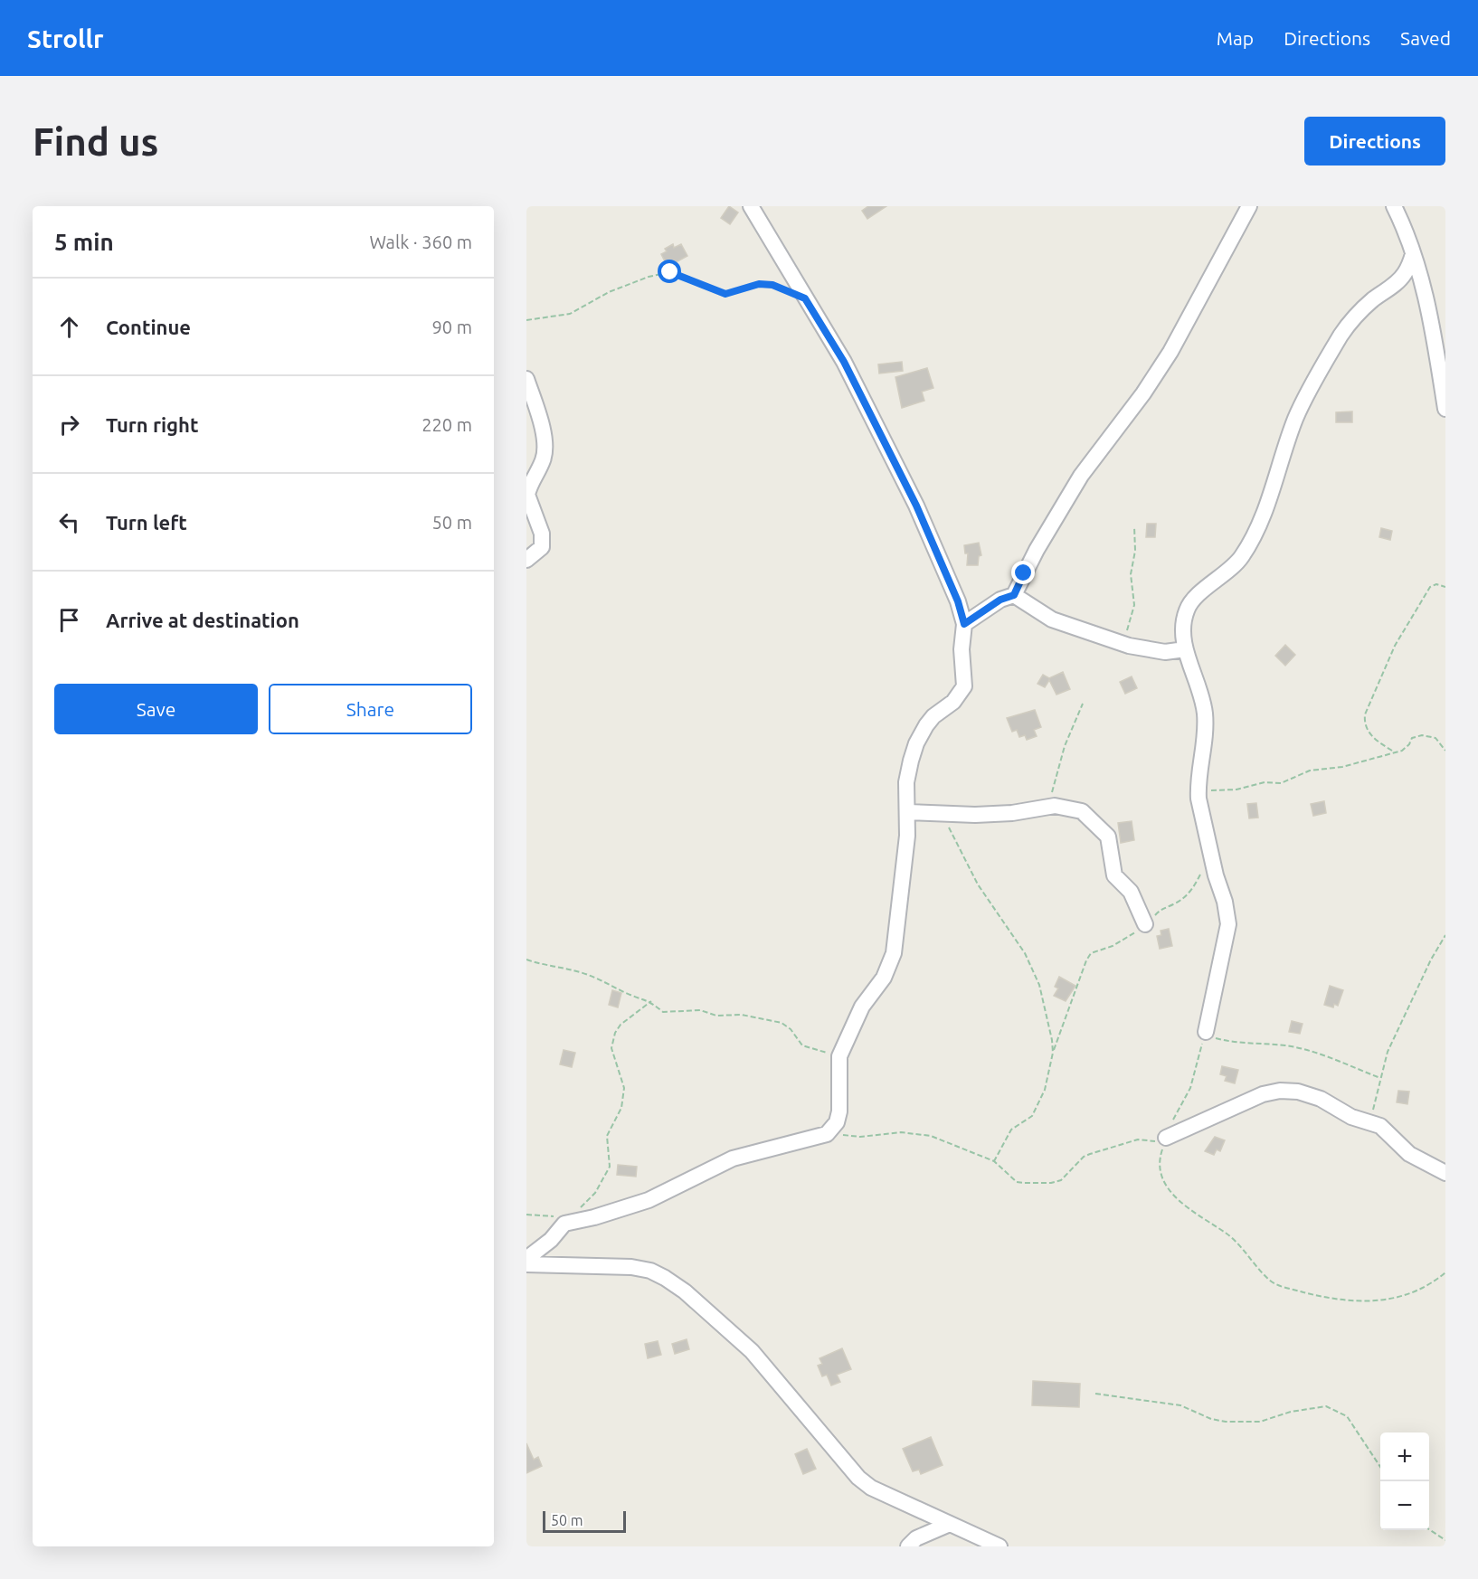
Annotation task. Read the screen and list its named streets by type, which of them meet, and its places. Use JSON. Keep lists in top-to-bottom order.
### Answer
{
  "scale_bar": "50 m",
  "page": {
    "header": "Strollr",
    "nav": ["Map", "Directions", "Saved"],
    "buttons": [
      "Directions",
      ["Save", "Share"]
    ],
    "title": "Find us",
    "heading": ["5 min", "Walk · 360 m"],
    "list": [
      ["Continue", "90 m"],
      ["Turn right", "220 m"],
      ["Turn left", "50 m"],
      "Arrive at destination"
    ],
    "map_buttons": ["+", "−"],
    "scale": "50 m"
  }
}
